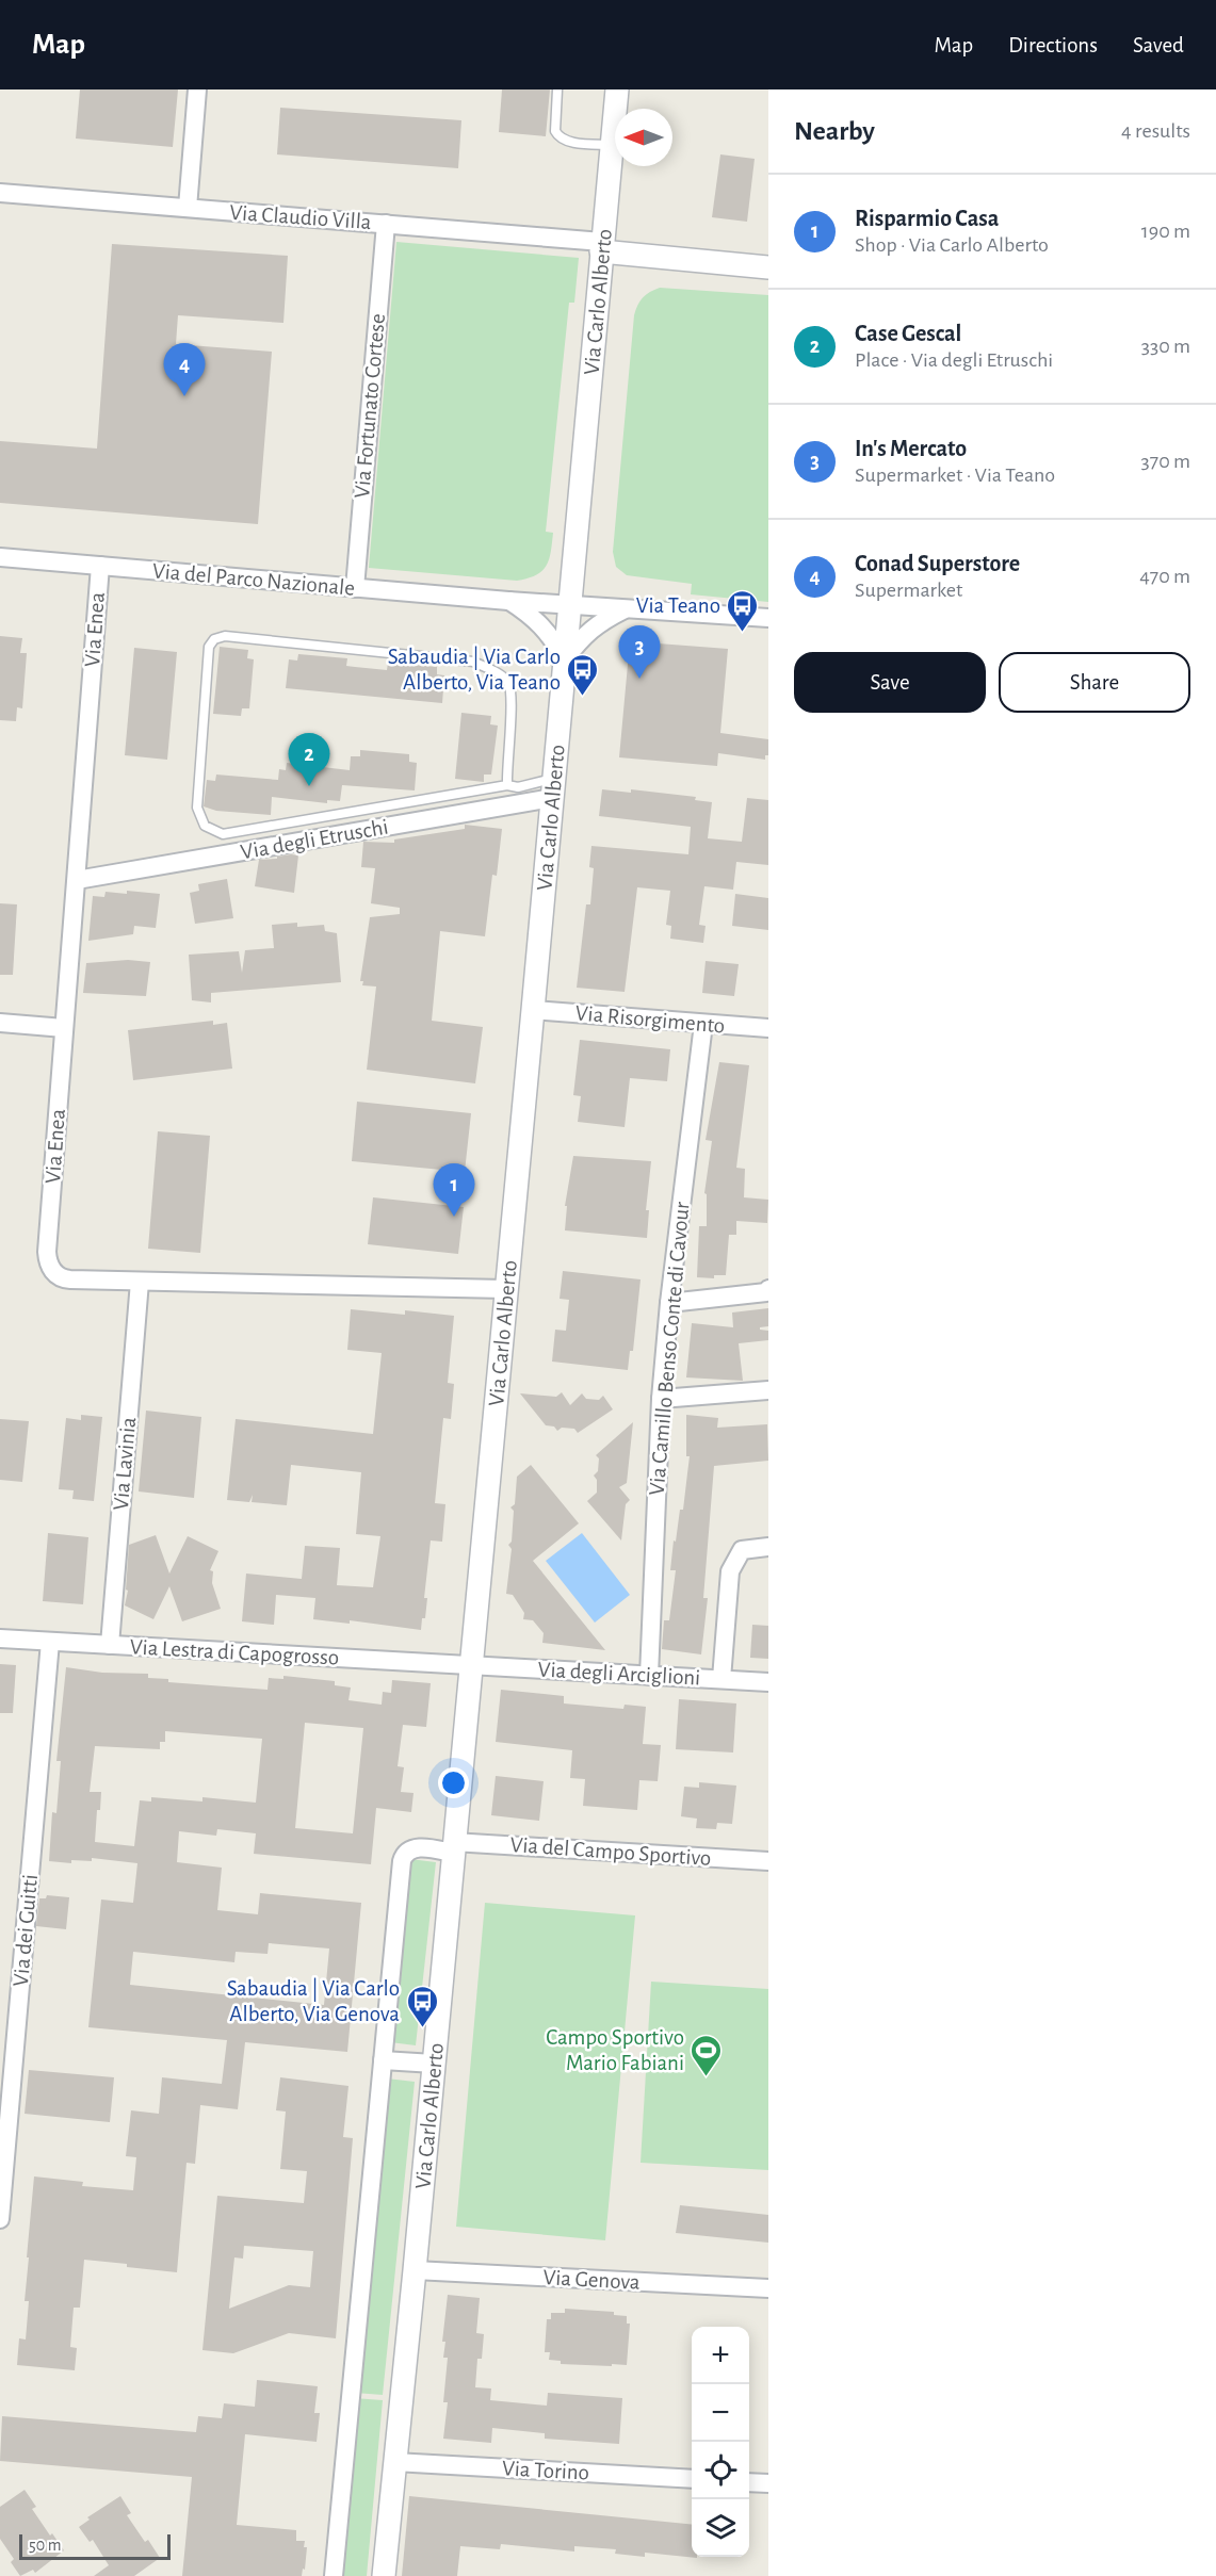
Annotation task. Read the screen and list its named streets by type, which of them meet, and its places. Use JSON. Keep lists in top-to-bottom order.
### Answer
{
  "streets": {
    "street": [
      "Via Claudio Villa",
      "Via Carlo Alberto",
      "Via Fortunato Cortese",
      "Via del Parco Nazionale",
      "Via Enea",
      "Via degli Etruschi",
      "Via Risorgimento",
      "Via Camillo Benso Conte di Cavour",
      "Via Lavinia",
      "Via Lestra di Capogrosso",
      "Via degli Arciglioni",
      "Via del Campo Sportivo",
      "Via dei Guitti",
      "Via Genova",
      "Via Torino"
    ]
  },
  "crossings": [
    ["Via Claudio Villa", "Via Carlo Alberto"],
    ["Via Claudio Villa", "Via Fortunato Cortese"],
    ["Via Carlo Alberto", "Via del Parco Nazionale"],
    ["Via Carlo Alberto", "Via Enea"],
    ["Via Carlo Alberto", "Via degli Etruschi"],
    ["Via Carlo Alberto", "Via Risorgimento"],
    ["Via Carlo Alberto", "Via Lestra di Capogrosso"],
    ["Via Carlo Alberto", "Via degli Arciglioni"],
    ["Via Carlo Alberto", "Via del Campo Sportivo"],
    ["Via Carlo Alberto", "Via Genova"],
    ["Via Carlo Alberto", "Via Torino"],
    ["Via Fortunato Cortese", "Via del Parco Nazionale"],
    ["Via del Parco Nazionale", "Via Enea"],
    ["Via Enea", "Via degli Etruschi"],
    ["Via Enea", "Via Lavinia"],
    ["Via Risorgimento", "Via Camillo Benso Conte di Cavour"],
    ["Via Camillo Benso Conte di Cavour", "Via degli Arciglioni"],
    ["Via Lavinia", "Via Lestra di Capogrosso"],
    ["Via Lestra di Capogrosso", "Via degli Arciglioni"],
    ["Via Lestra di Capogrosso", "Via dei Guitti"]
  ],
  "places": {
    "bus stop": ["Via Teano", "Sabaudia | Via Carlo Alberto, Via Teano", "Sabaudia | Via Carlo Alberto, Via Genova"],
    "sports": ["Campo Sportivo Mario Fabiani"]
  },
  "scale_bar": "50 m",
  "north": "left",
  "page": {
    "header": "Map",
    "nav": ["Map", "Directions", "Saved"],
    "heading": ["Nearby", "4 results"],
    "list": [
      {
        "mark": "1",
        "name": "Risparmio Casa",
        "note": "Shop · Via Carlo Alberto",
        "value": "190 m"
      },
      {
        "mark": "2",
        "name": "Case Gescal",
        "note": "Place · Via degli Etruschi",
        "value": "330 m"
      },
      {
        "mark": "3",
        "name": "In's Mercato",
        "note": "Supermarket · Via Teano",
        "value": "370 m"
      },
      {
        "mark": "4",
        "name": "Conad Superstore",
        "note": "Supermarket",
        "value": "470 m"
      }
    ],
    "pins": [
      "4",
      "3",
      "2",
      "1"
    ],
    "buttons": ["Save", "Share"],
    "map_buttons": ["+", "−"],
    "scale": "50 m"
  }
}
